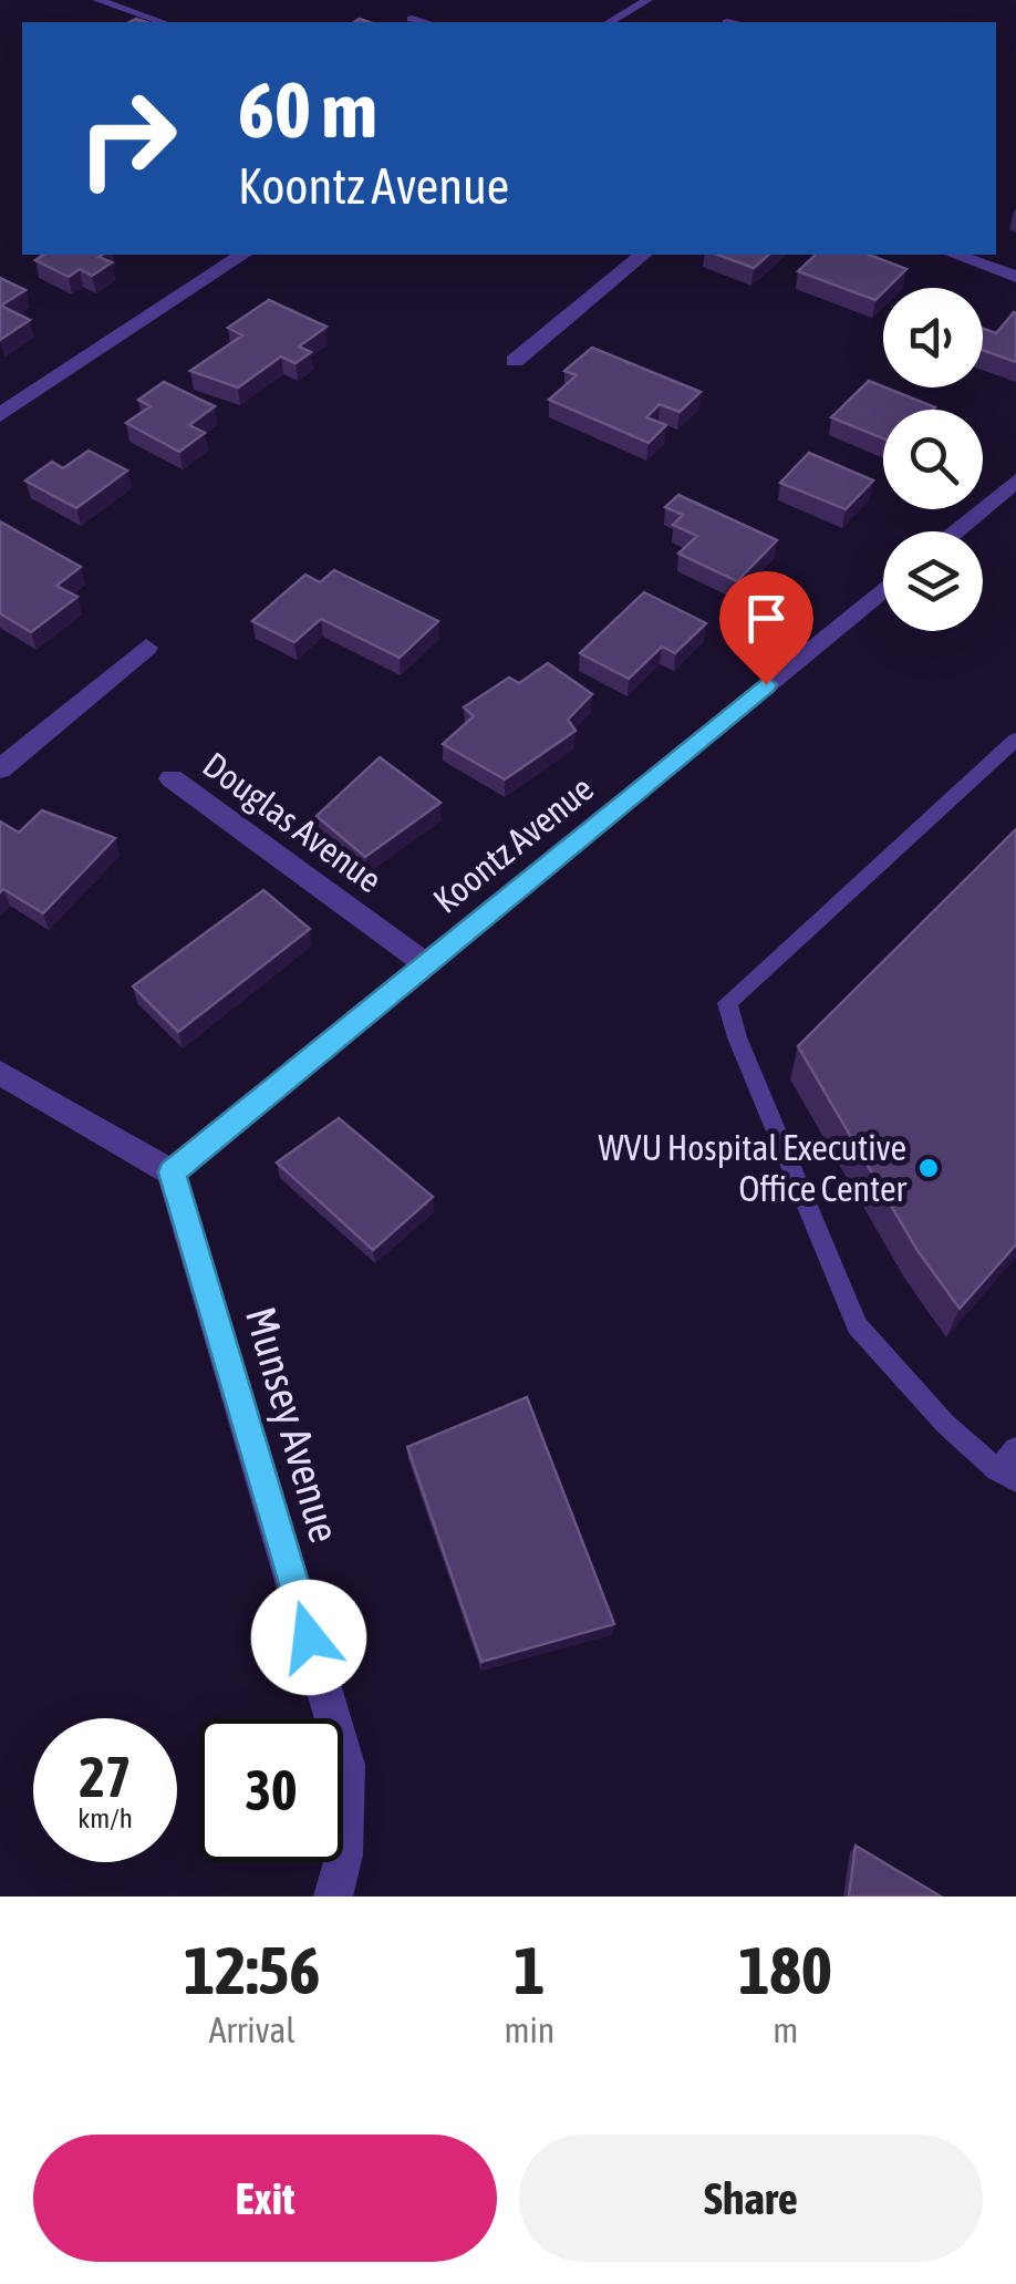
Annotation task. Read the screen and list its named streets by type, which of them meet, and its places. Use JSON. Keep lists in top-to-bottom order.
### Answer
{
  "streets": {
    "street": ["Douglas Avenue", "Koontz Avenue", "Munsey Avenue"]
  },
  "crossings": [
    ["Douglas Avenue", "Koontz Avenue"],
    ["Koontz Avenue", "Munsey Avenue"]
  ],
  "places": ["WVU Hospital Executive Office Center"],
  "page": {
    "turn": ["60 m", "Koontz Avenue"],
    "speed": "27 km/h",
    "limit": "30",
    "eta": [
      "12:56",
      "Arrival",
      "1",
      "min",
      "180",
      "m"
    ],
    "buttons": ["Exit", "Share"]
  }
}
